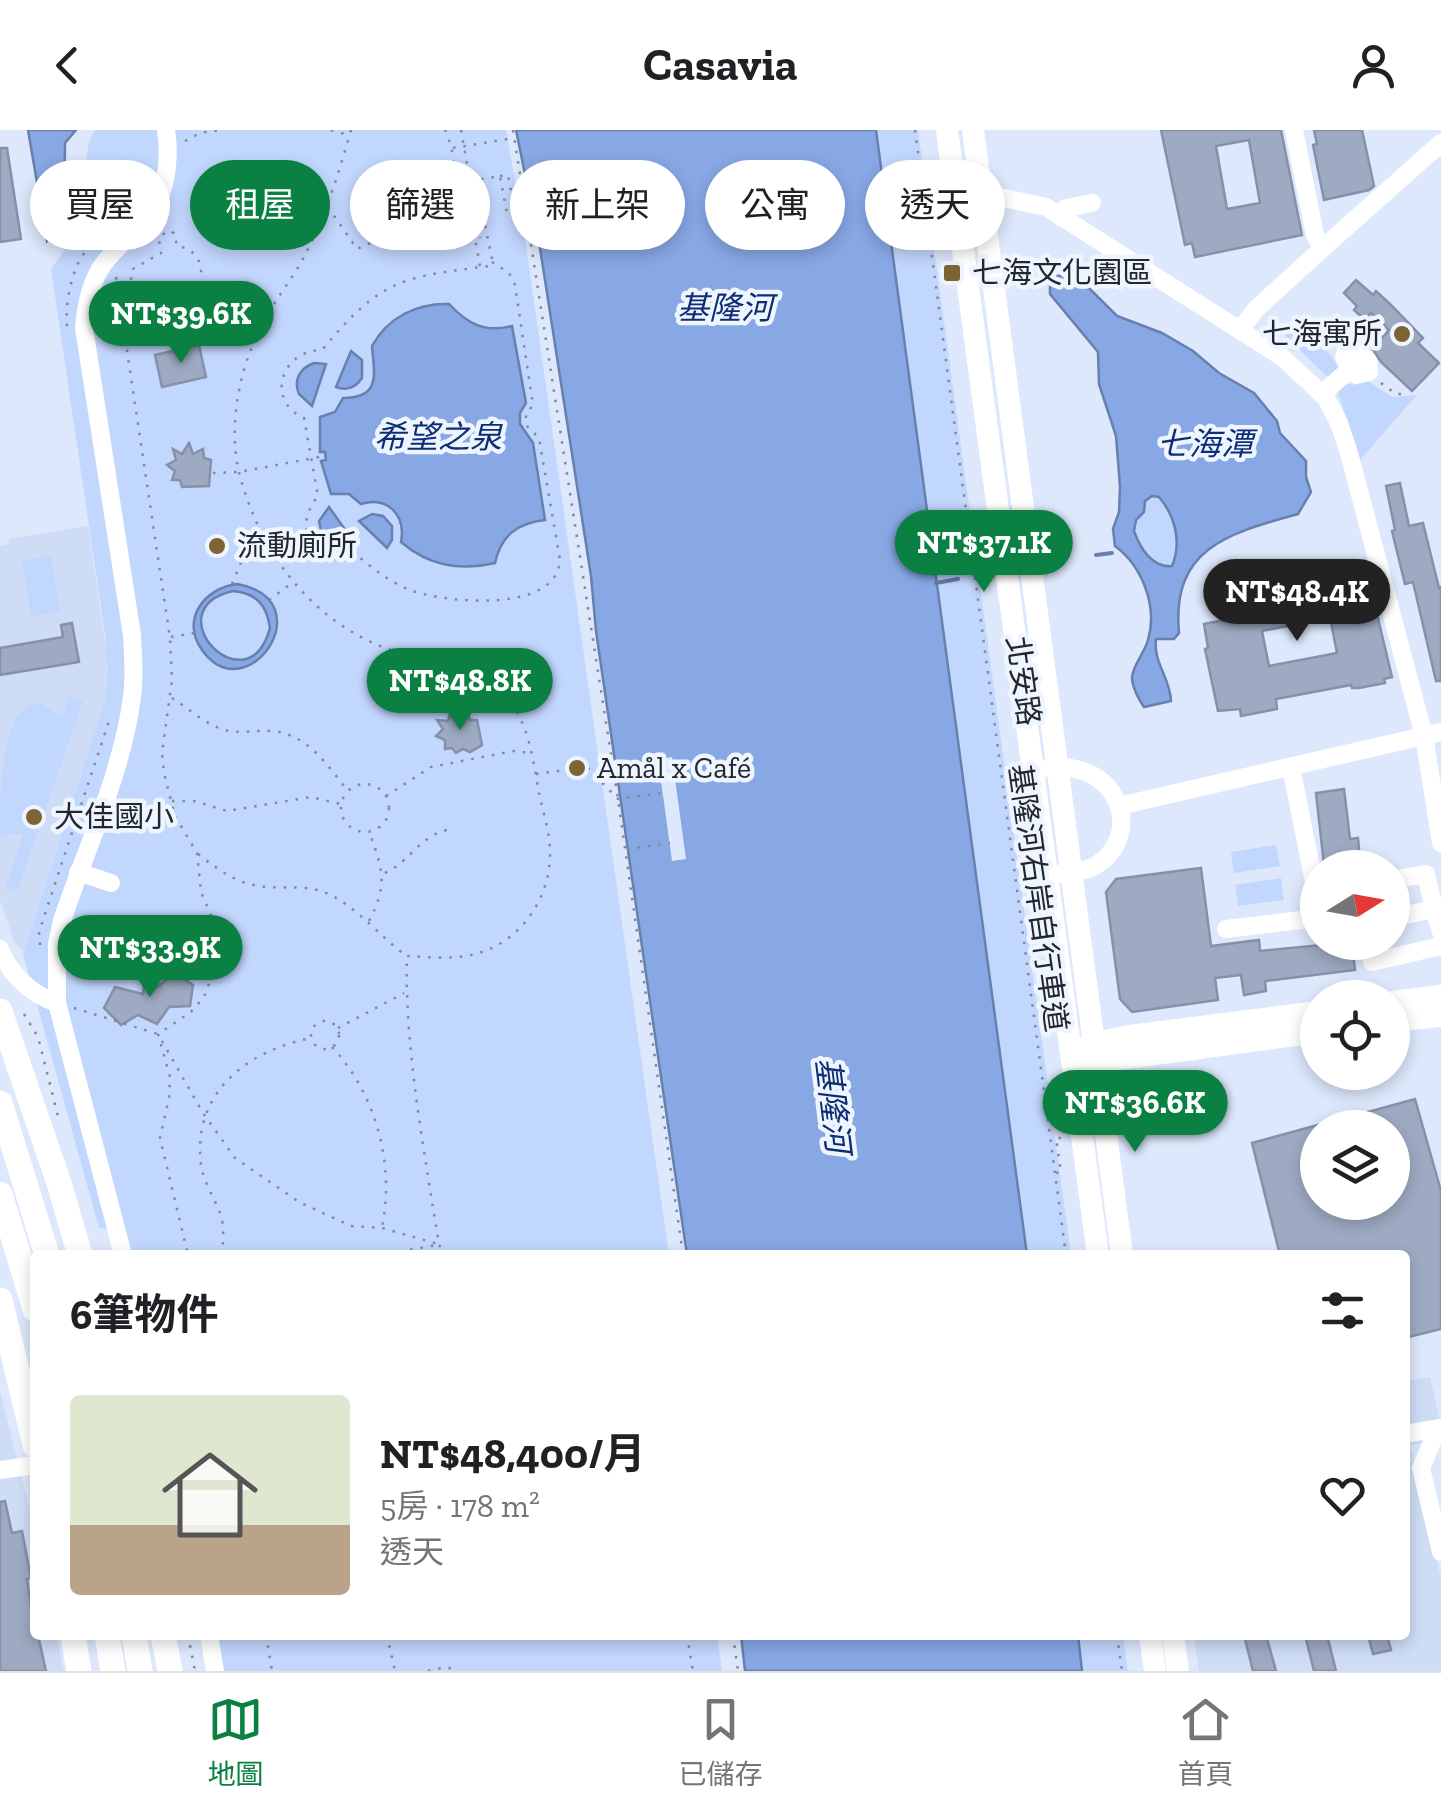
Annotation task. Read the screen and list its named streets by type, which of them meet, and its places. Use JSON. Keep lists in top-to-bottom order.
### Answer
{
  "streets": {
    "main road": ["北安路"],
    "path": ["基隆河右岸自行車道"]
  },
  "water": ["基隆河", "希望之泉", "七海潭"],
  "places": {
    "transit": ["七海文化園區"],
    "other": [
      "七海寓所",
      "流動廁所",
      "Amål x Café",
      "大佳國小"
    ]
  },
  "north": "right",
  "page": {
    "header": "Casavia",
    "chip": [
      "買屋",
      "租屋",
      "篩選",
      "新上架",
      "公寓",
      "透天"
    ],
    "price": [
      "NT$39.6K",
      "NT$37.1K",
      "NT$48.4K",
      "NT$48.8K",
      "NT$33.9K",
      "NT$36.6K"
    ],
    "heading": "6筆物件",
    "list": [
      {
        "name": "NT$48,400/月",
        "note": "5房 · 178 m² · 透天"
      }
    ],
    "tabs": ["地圖", "已儲存", "首頁"]
  }
}
